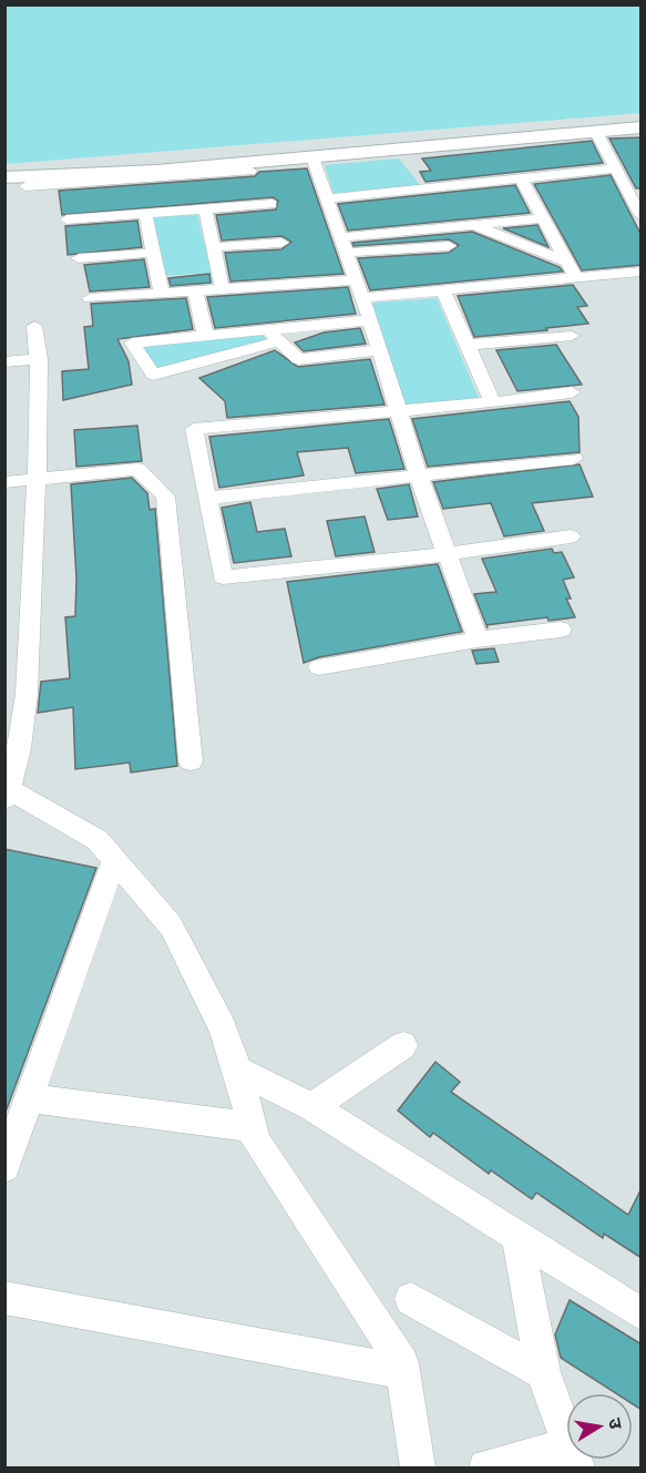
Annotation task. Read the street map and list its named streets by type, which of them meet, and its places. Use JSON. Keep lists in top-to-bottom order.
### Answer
{
  "north": "right"
}
